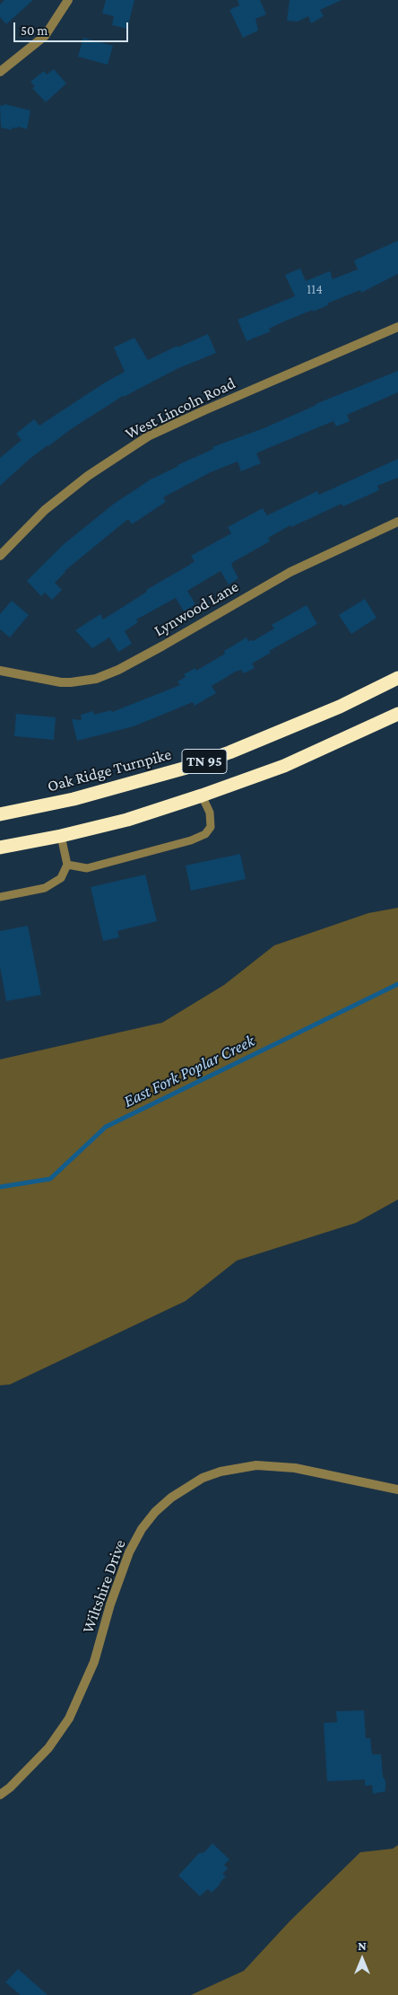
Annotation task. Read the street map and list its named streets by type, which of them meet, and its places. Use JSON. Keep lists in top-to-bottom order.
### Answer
{
  "streets": {
    "highway": ["TN 95", "Oak Ridge Turnpike"],
    "street": ["West Lincoln Road", "Lynwood Lane", "Wiltshire Drive"]
  },
  "water": ["East Fork Poplar Creek"],
  "house_numbers": ["114"],
  "scale_bar": "50 m",
  "north": "top"
}
